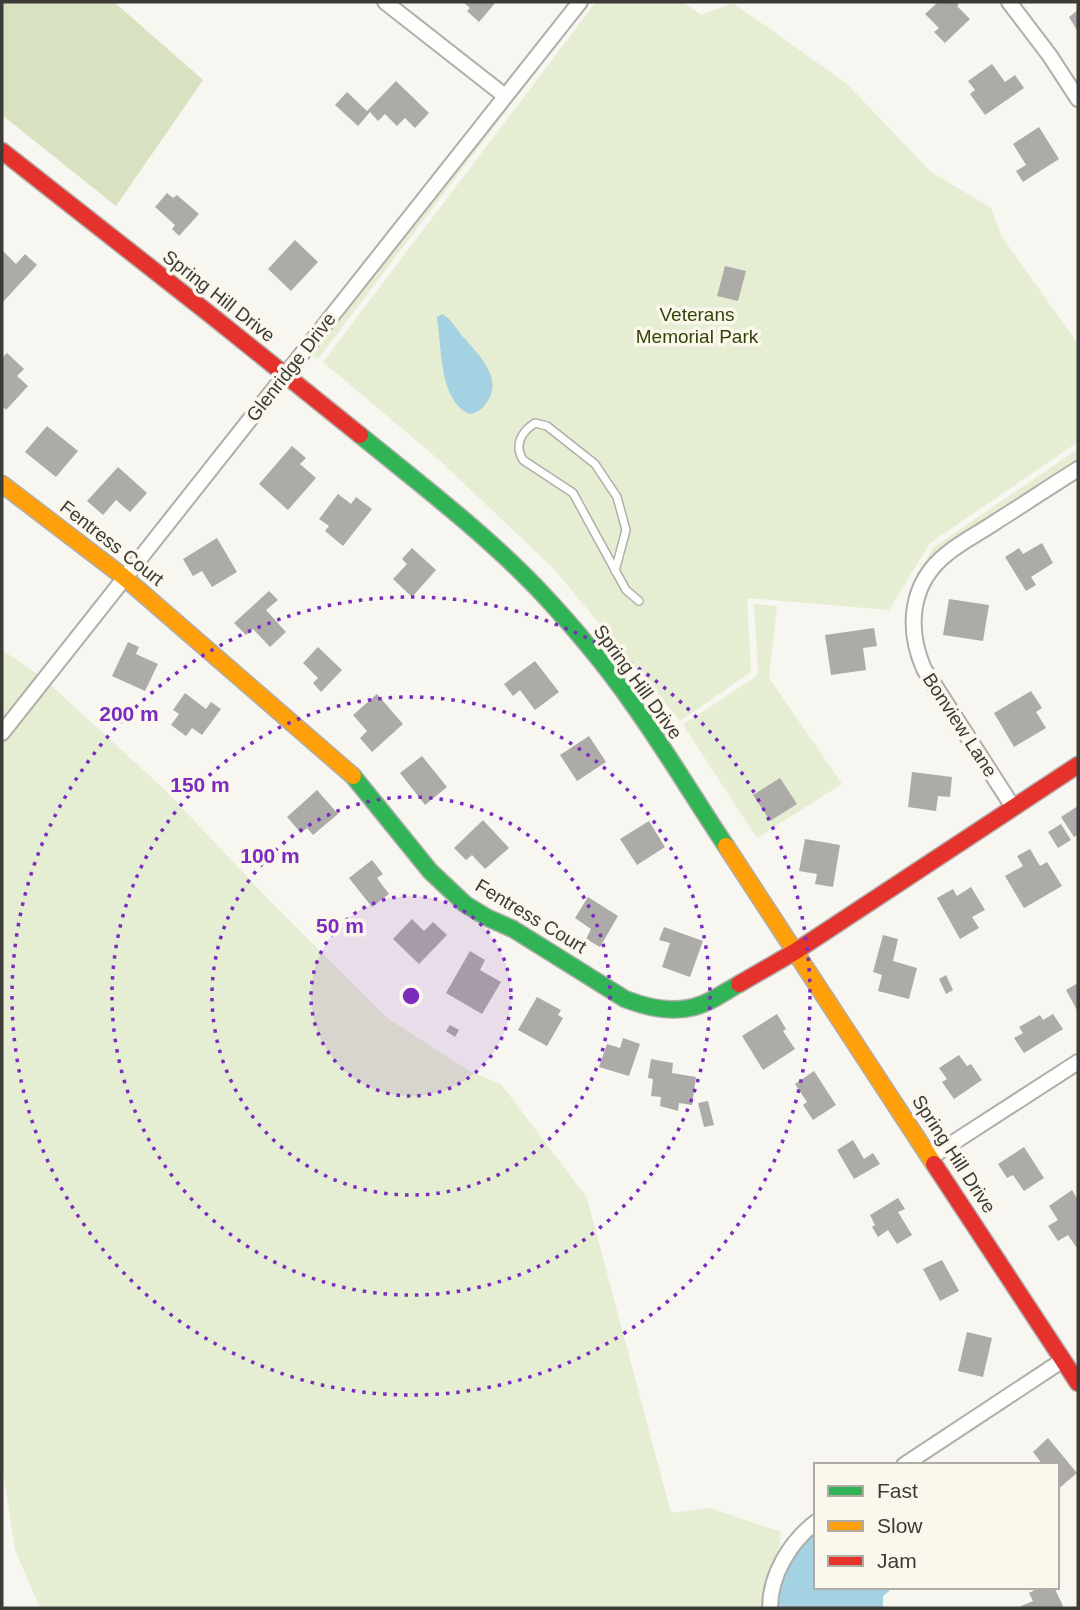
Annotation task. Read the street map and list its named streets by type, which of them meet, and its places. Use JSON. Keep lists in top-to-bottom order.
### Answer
{
  "streets": {
    "main road": ["Spring Hill Drive", "Fentress Court"],
    "street": ["Glenridge Drive", "Bonview Lane"]
  },
  "crossings": [
    ["Spring Hill Drive", "Glenridge Drive"],
    ["Spring Hill Drive", "Fentress Court"],
    ["Glenridge Drive", "Fentress Court"],
    ["Fentress Court", "Bonview Lane"]
  ],
  "parks": ["Veterans Memorial Park"],
  "legend": ["Fast", "Slow", "Jam"],
  "rings": [
    "200 m",
    "150 m",
    "100 m",
    "50 m"
  ]
}
